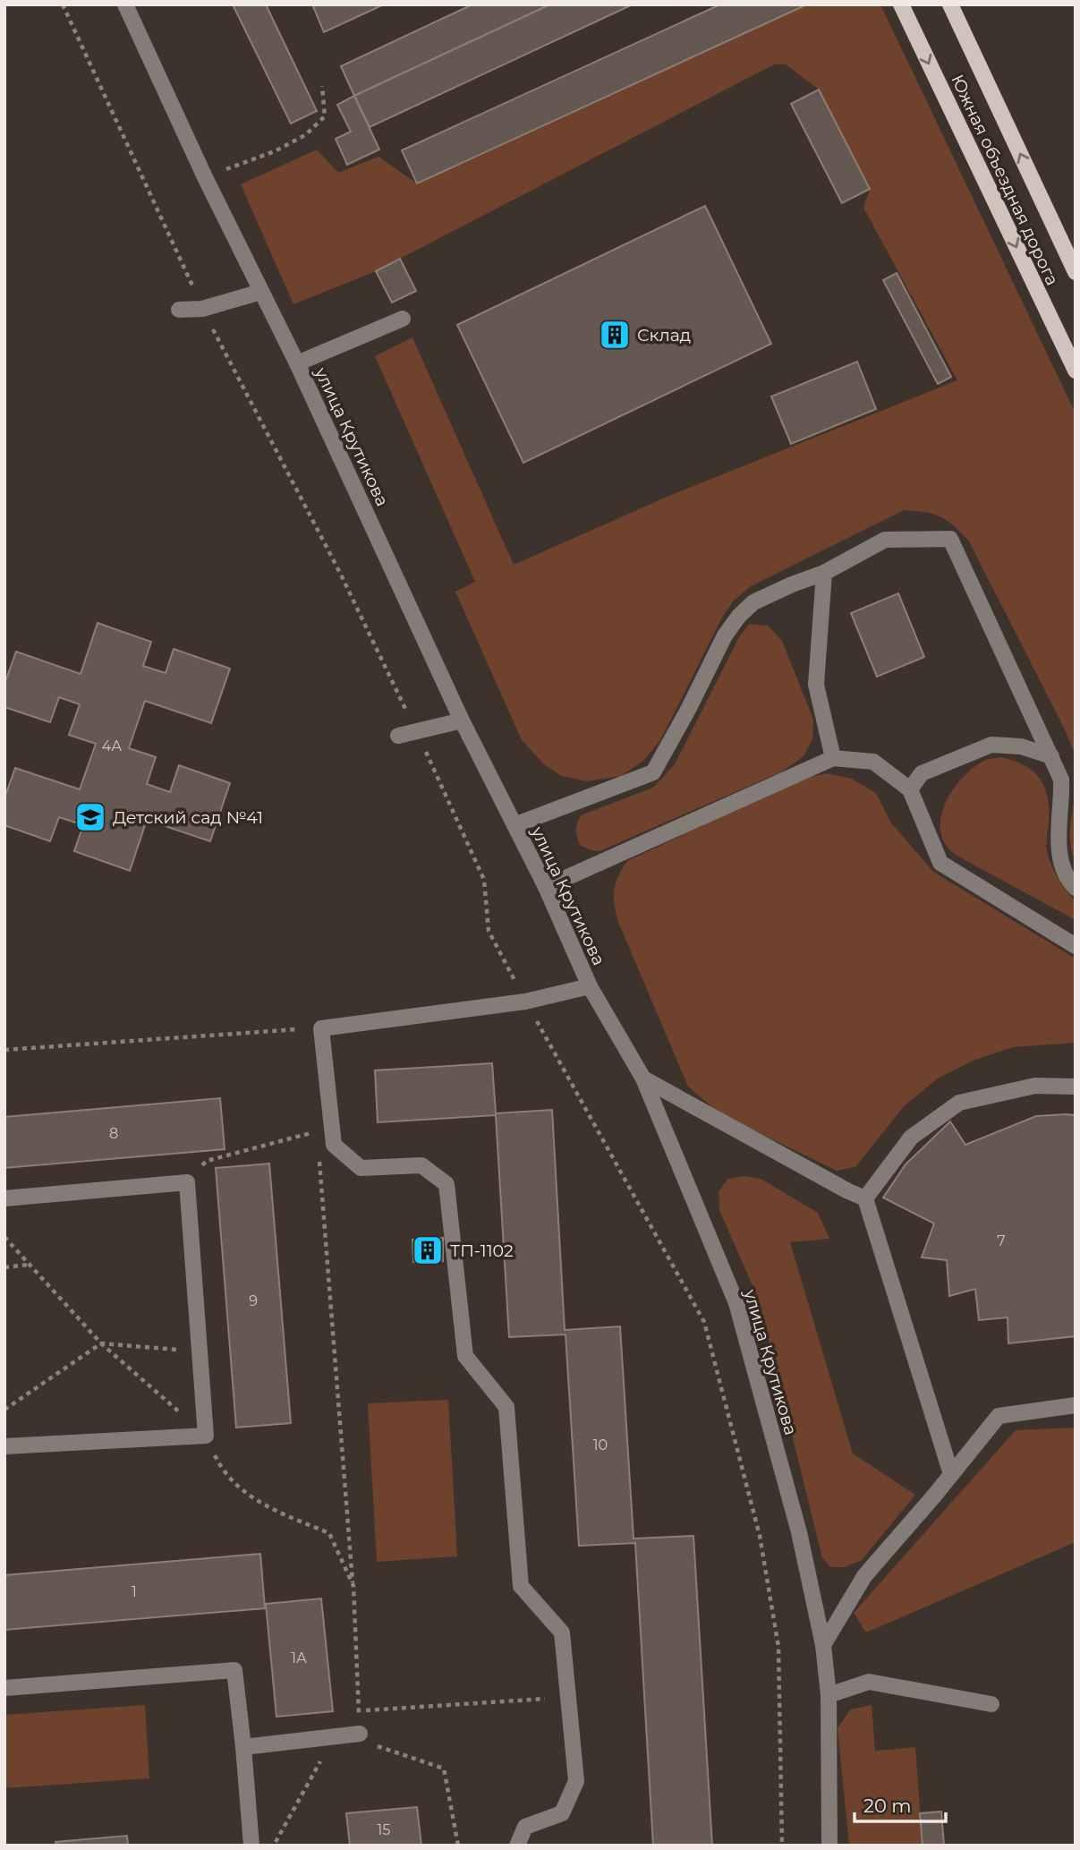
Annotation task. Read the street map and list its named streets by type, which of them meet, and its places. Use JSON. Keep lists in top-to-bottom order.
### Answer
{
  "streets": {
    "main road": ["Южная объездная дорога"],
    "street": ["улица Крутикова"]
  },
  "places": {
    "building": ["Склад", "ТП-1102"],
    "school or university": ["Детский сад №41"]
  },
  "house_numbers": [
    "4А",
    "8",
    "7",
    "9",
    "10",
    "1",
    "1А",
    "15"
  ],
  "scale_bar": "20 m"
}
